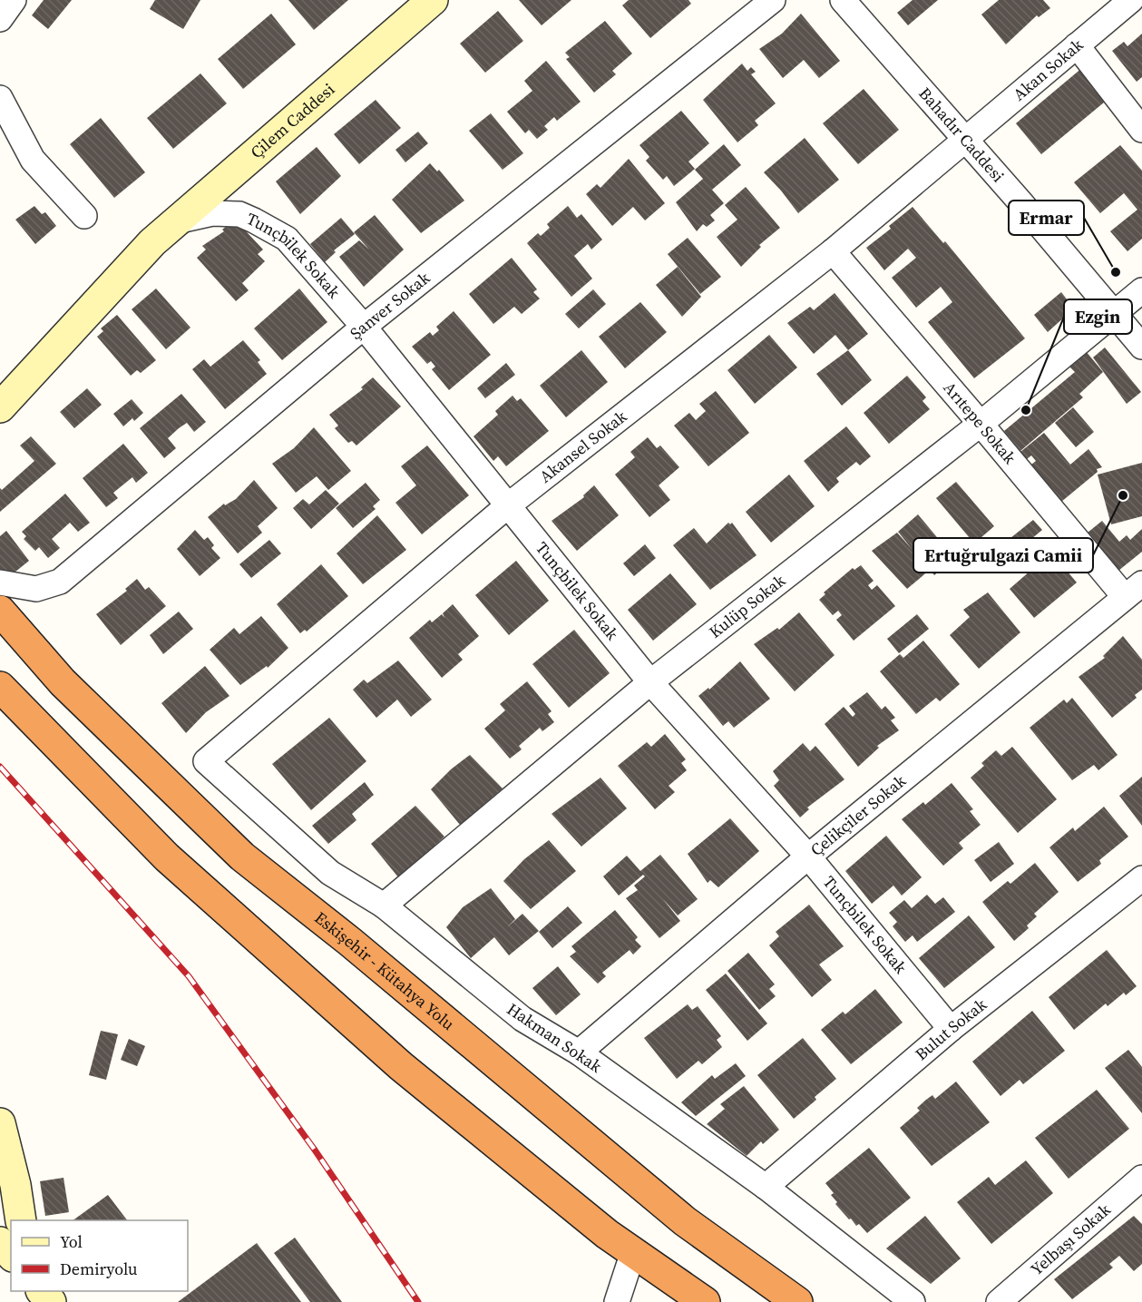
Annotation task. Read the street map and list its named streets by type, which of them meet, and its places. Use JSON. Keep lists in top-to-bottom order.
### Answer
{
  "streets": {
    "highway": ["Eskişehir - Kütahya Yolu"],
    "main road": ["Çilem Caddesi"],
    "street": [
      "Akan Sokak",
      "Bahadır Caddesi",
      "Tunçbilek Sokak",
      "Şanver Sokak",
      "Arıtepe Sokak",
      "Akansel Sokak",
      "Kulüp Sokak",
      "Çelikçiler Sokak",
      "Bulut Sokak",
      "Hakman Sokak",
      "Yelbaşı Sokak"
    ]
  },
  "crossings": [
    ["Akan Sokak", "Bahadır Caddesi"],
    ["Akan Sokak", "Akansel Sokak"],
    ["Çilem Caddesi", "Tunçbilek Sokak"],
    ["Bahadır Caddesi", "Akansel Sokak"],
    ["Bahadır Caddesi", "Kulüp Sokak"],
    ["Tunçbilek Sokak", "Şanver Sokak"],
    ["Tunçbilek Sokak", "Akansel Sokak"],
    ["Tunçbilek Sokak", "Kulüp Sokak"],
    ["Tunçbilek Sokak", "Çelikçiler Sokak"],
    ["Tunçbilek Sokak", "Bulut Sokak"],
    ["Arıtepe Sokak", "Akansel Sokak"],
    ["Arıtepe Sokak", "Kulüp Sokak"],
    ["Arıtepe Sokak", "Çelikçiler Sokak"],
    ["Akansel Sokak", "Hakman Sokak"],
    ["Kulüp Sokak", "Hakman Sokak"],
    ["Çelikçiler Sokak", "Hakman Sokak"],
    ["Bulut Sokak", "Hakman Sokak"]
  ],
  "places": ["Ermar", "Ezgin", "Ertuğrulgazi Camii"],
  "legend": ["Yol", "Demiryolu"]
}
